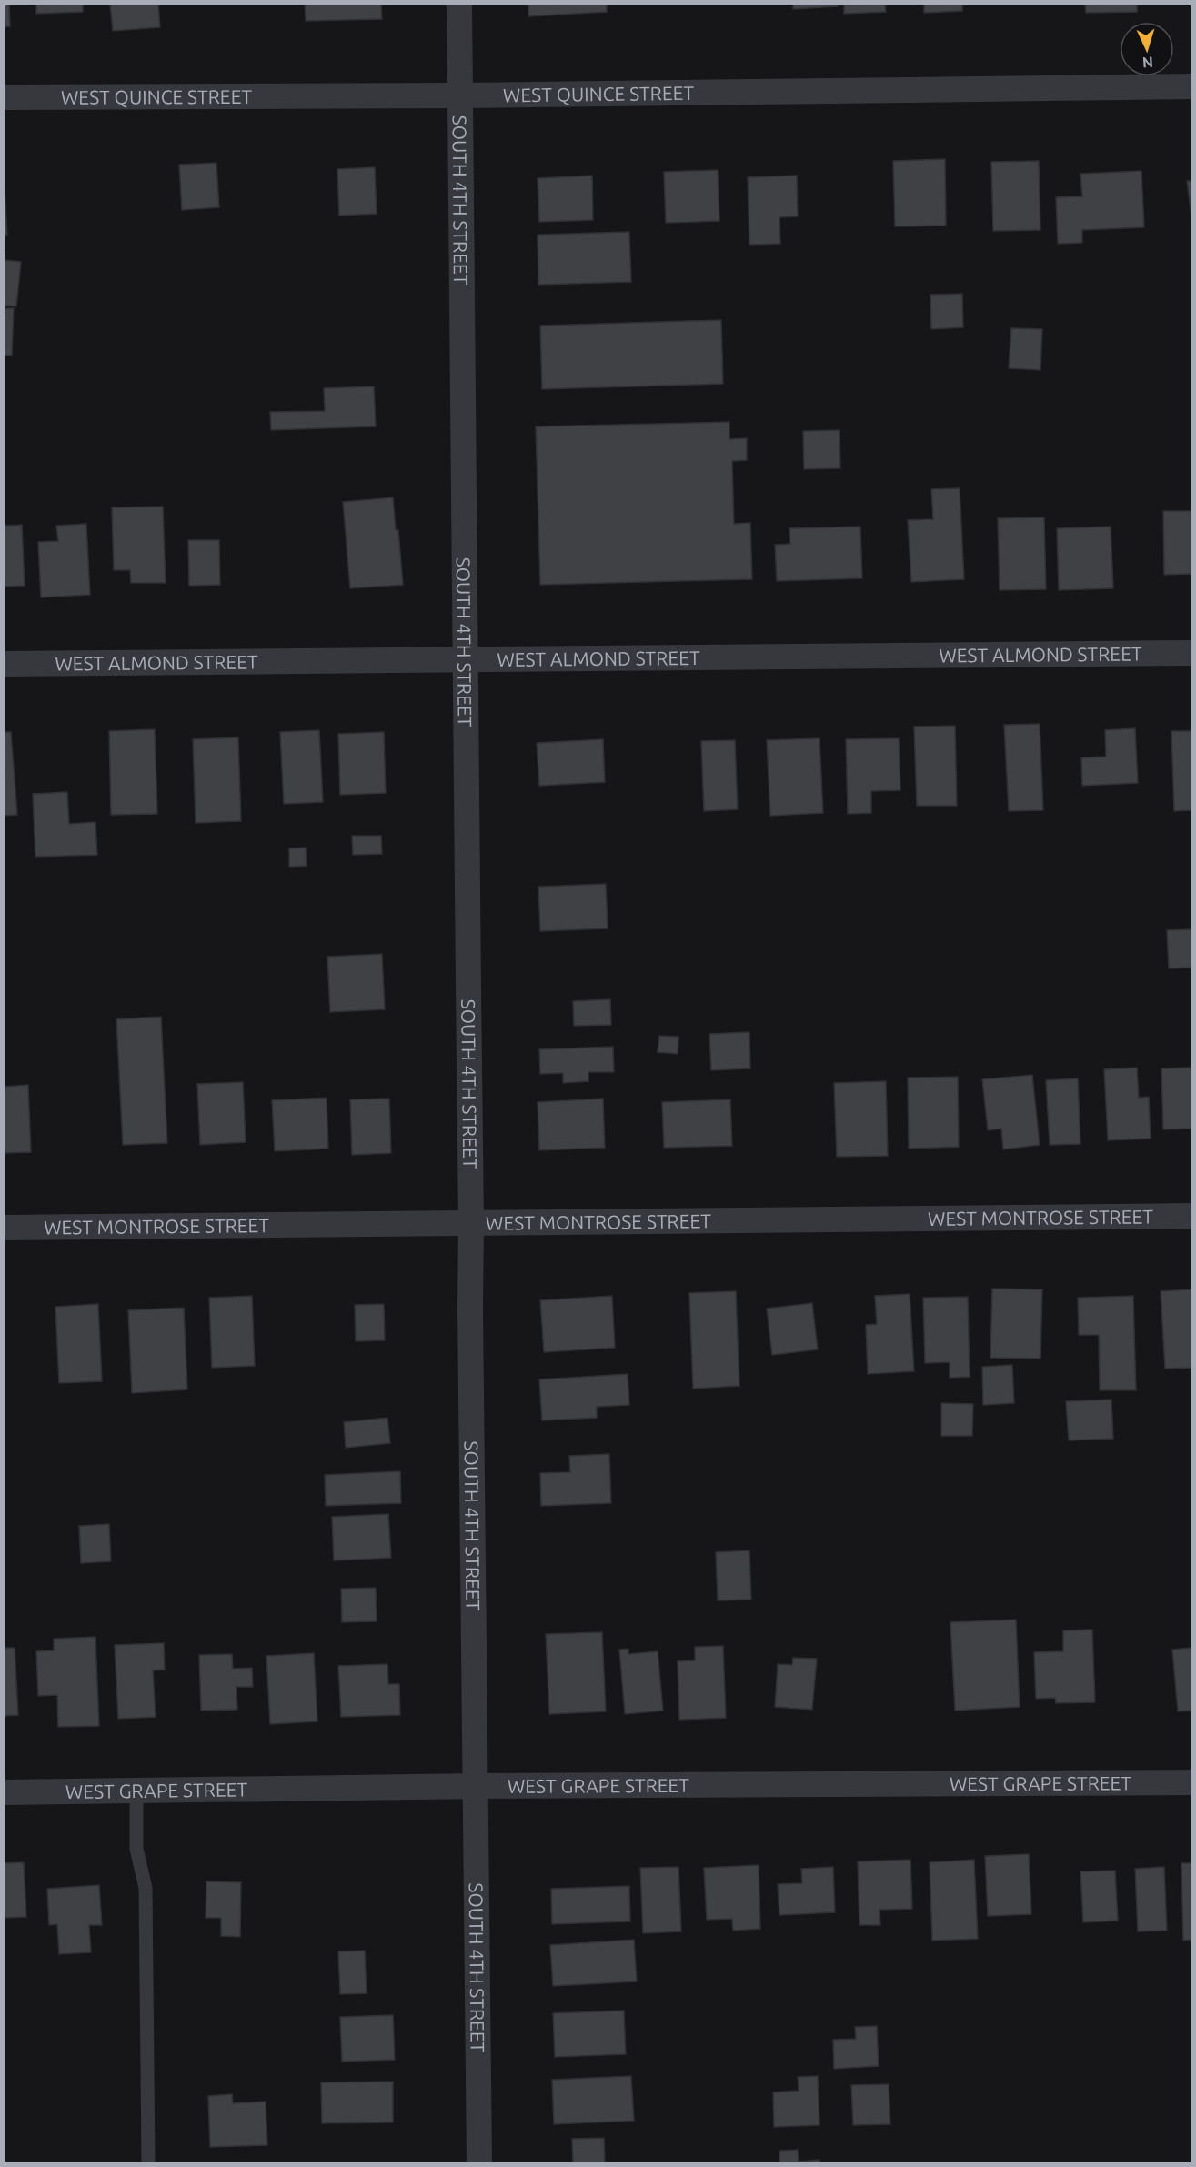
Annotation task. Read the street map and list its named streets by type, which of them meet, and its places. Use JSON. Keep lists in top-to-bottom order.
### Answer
{
  "streets": {
    "street": [
      "WEST QUINCE STREET",
      "SOUTH 4TH STREET",
      "WEST ALMOND STREET",
      "WEST MONTROSE STREET",
      "WEST GRAPE STREET"
    ]
  },
  "crossings": [
    ["WEST QUINCE STREET", "SOUTH 4TH STREET"],
    ["SOUTH 4TH STREET", "WEST ALMOND STREET"],
    ["SOUTH 4TH STREET", "WEST MONTROSE STREET"],
    ["SOUTH 4TH STREET", "WEST GRAPE STREET"]
  ],
  "north": "bottom"
}
